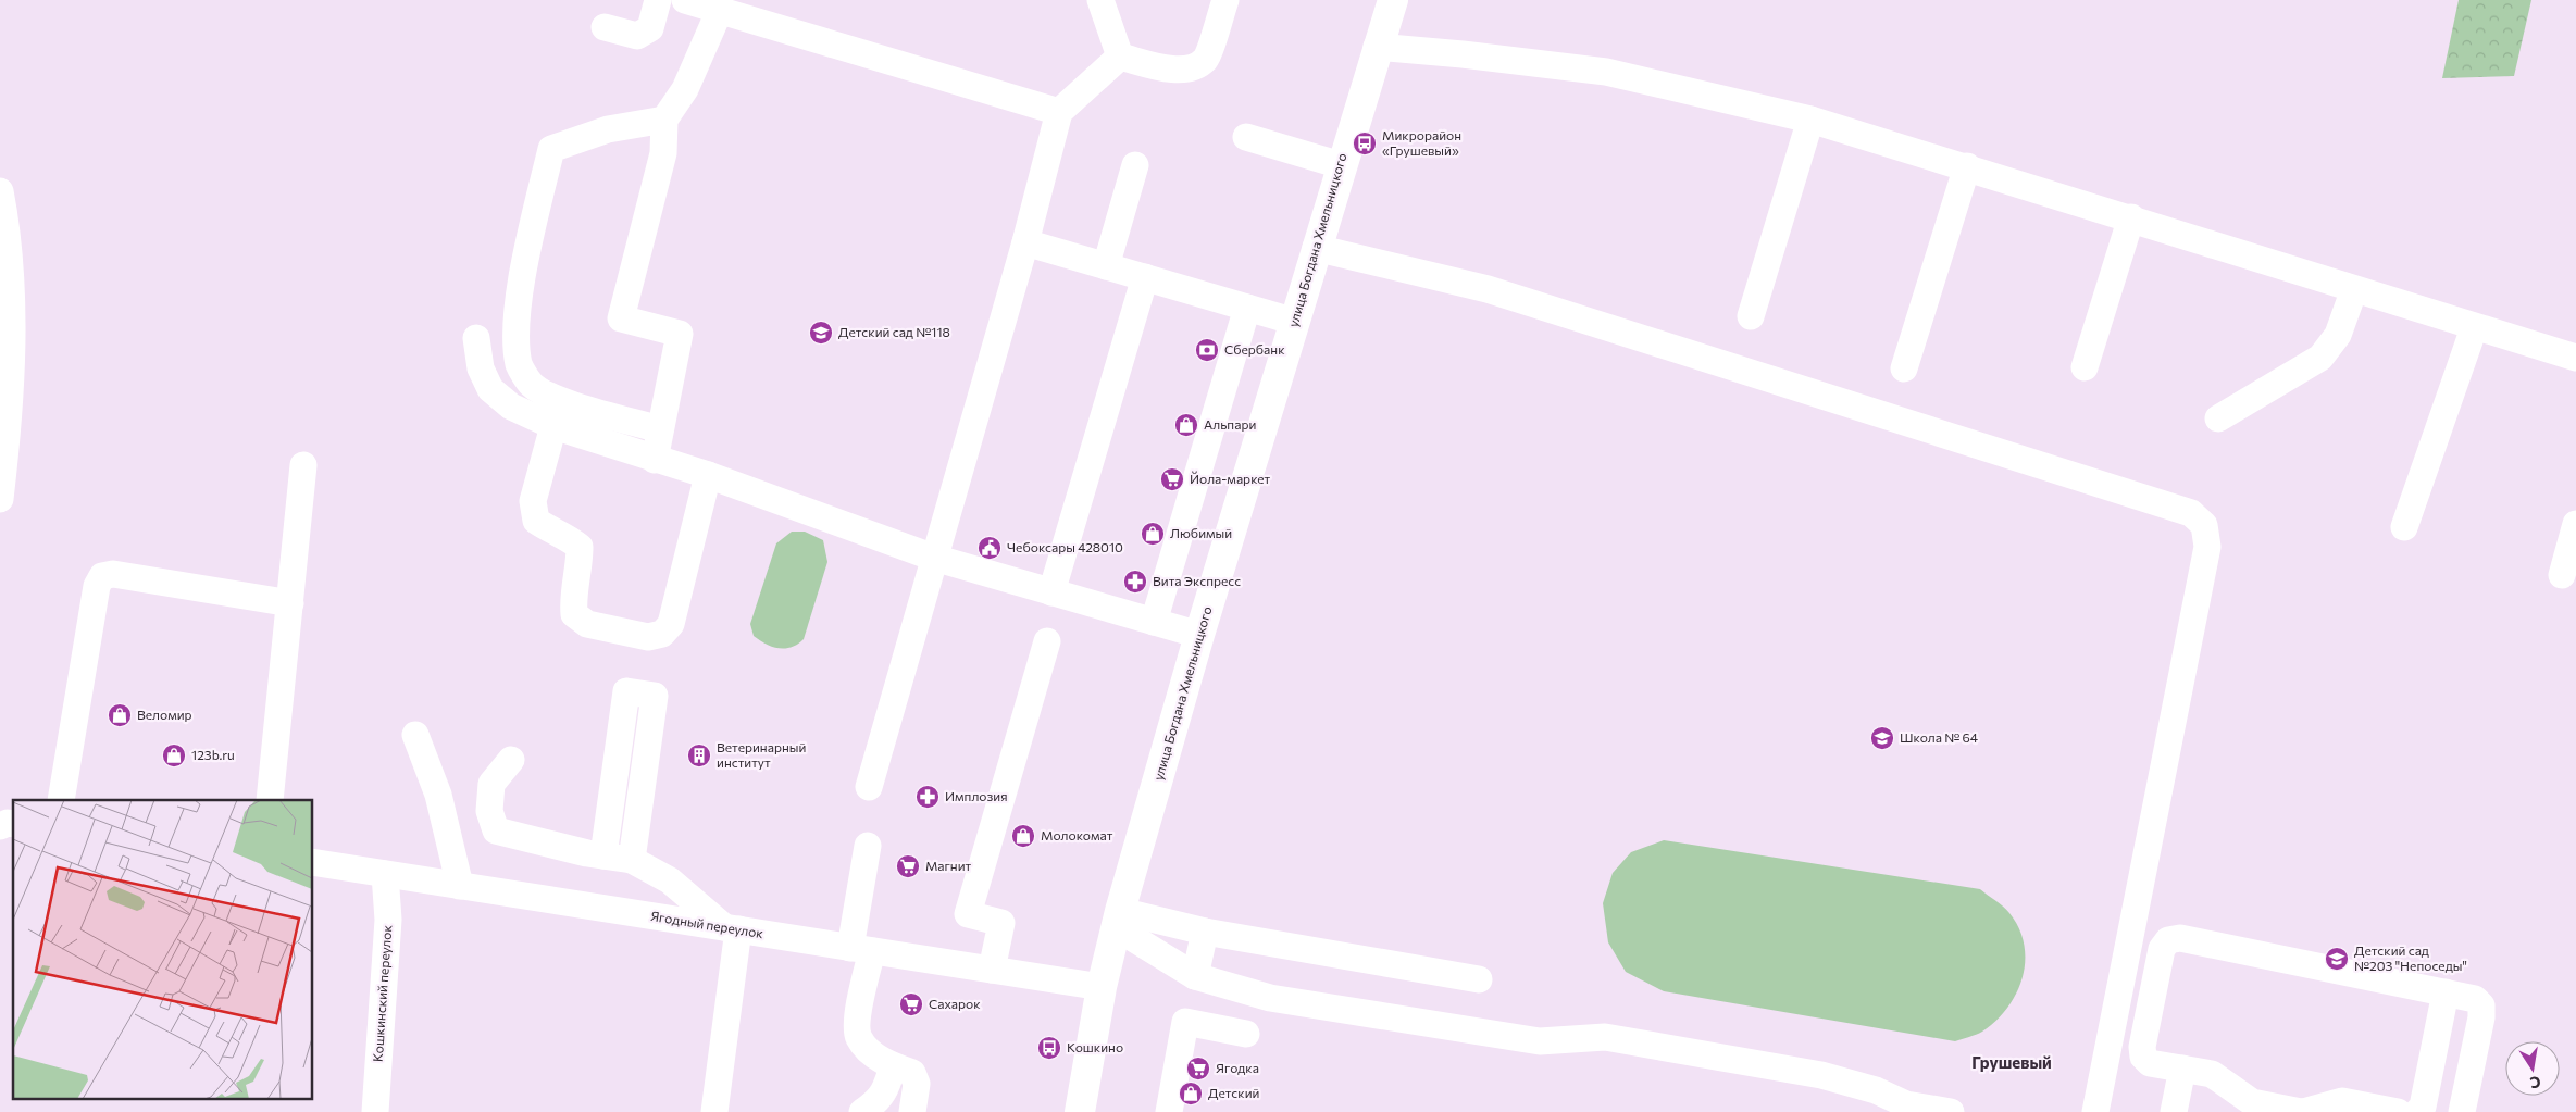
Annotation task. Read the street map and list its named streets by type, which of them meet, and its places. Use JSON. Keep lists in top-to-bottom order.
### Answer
{
  "streets": {
    "main road": ["улица Богдана Хмельницкого"],
    "street": ["Ягодный переулок", "Кошкинский переулок"]
  },
  "crossings": [
    ["улица Богдана Хмельницкого", "Ягодный переулок"],
    ["Ягодный переулок", "Кошкинский переулок"]
  ],
  "districts": ["Грушевый"],
  "places": {
    "bus stop": ["Микрорайон «Грушевый»", "Кошкино"],
    "school or university": ["Детский сад №118", "Школа № 64", "Детский сад №203 \"Непоседы\""],
    "bank": ["Сбербанк"],
    "shop": [
      "Альпари",
      "Любимый",
      "Веломир",
      "123b.ru",
      "Молокомат",
      "Детский"
    ],
    "supermarket": [
      "Йола-маркет",
      "Магнит",
      "Сахарок",
      "Ягодка"
    ],
    "public building": ["Чебоксары 428010"],
    "pharmacy": ["Вита Экспресс", "Имплозия"],
    "building": ["Ветеринарный институт"]
  },
  "north": "bottom"
}
